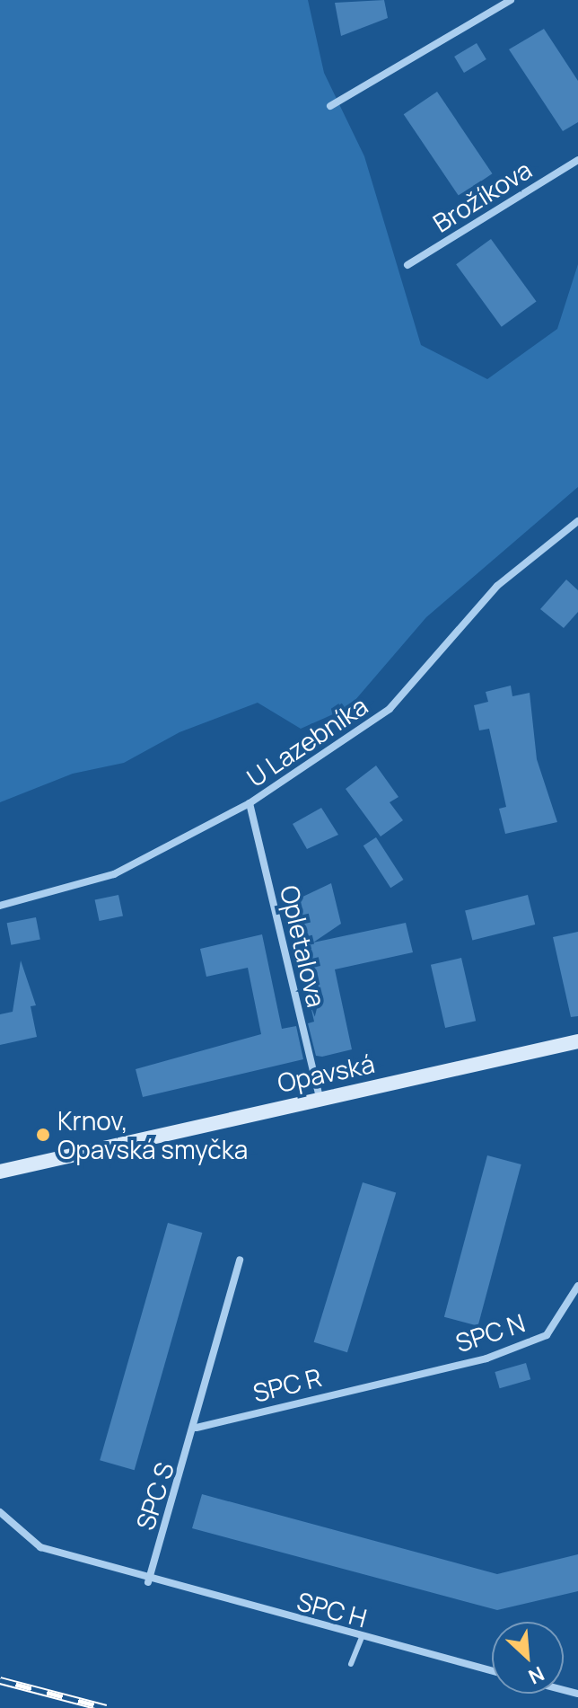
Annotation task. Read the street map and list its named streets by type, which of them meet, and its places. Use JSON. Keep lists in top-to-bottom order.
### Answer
{
  "streets": {
    "main road": ["Opavská"],
    "street": [
      "Brožíkova",
      "U Lazebníka",
      "Opletalova",
      "SPC N",
      "SPC R",
      "SPC S",
      "SPC H"
    ]
  },
  "crossings": [
    ["U Lazebníka", "Opletalova"],
    ["Opletalova", "Opavská"],
    ["SPC N", "SPC R"],
    ["SPC R", "SPC S"],
    ["SPC S", "SPC H"]
  ],
  "places": ["Krnov, Opavská smyčka"],
  "north": "bottom right"
}
